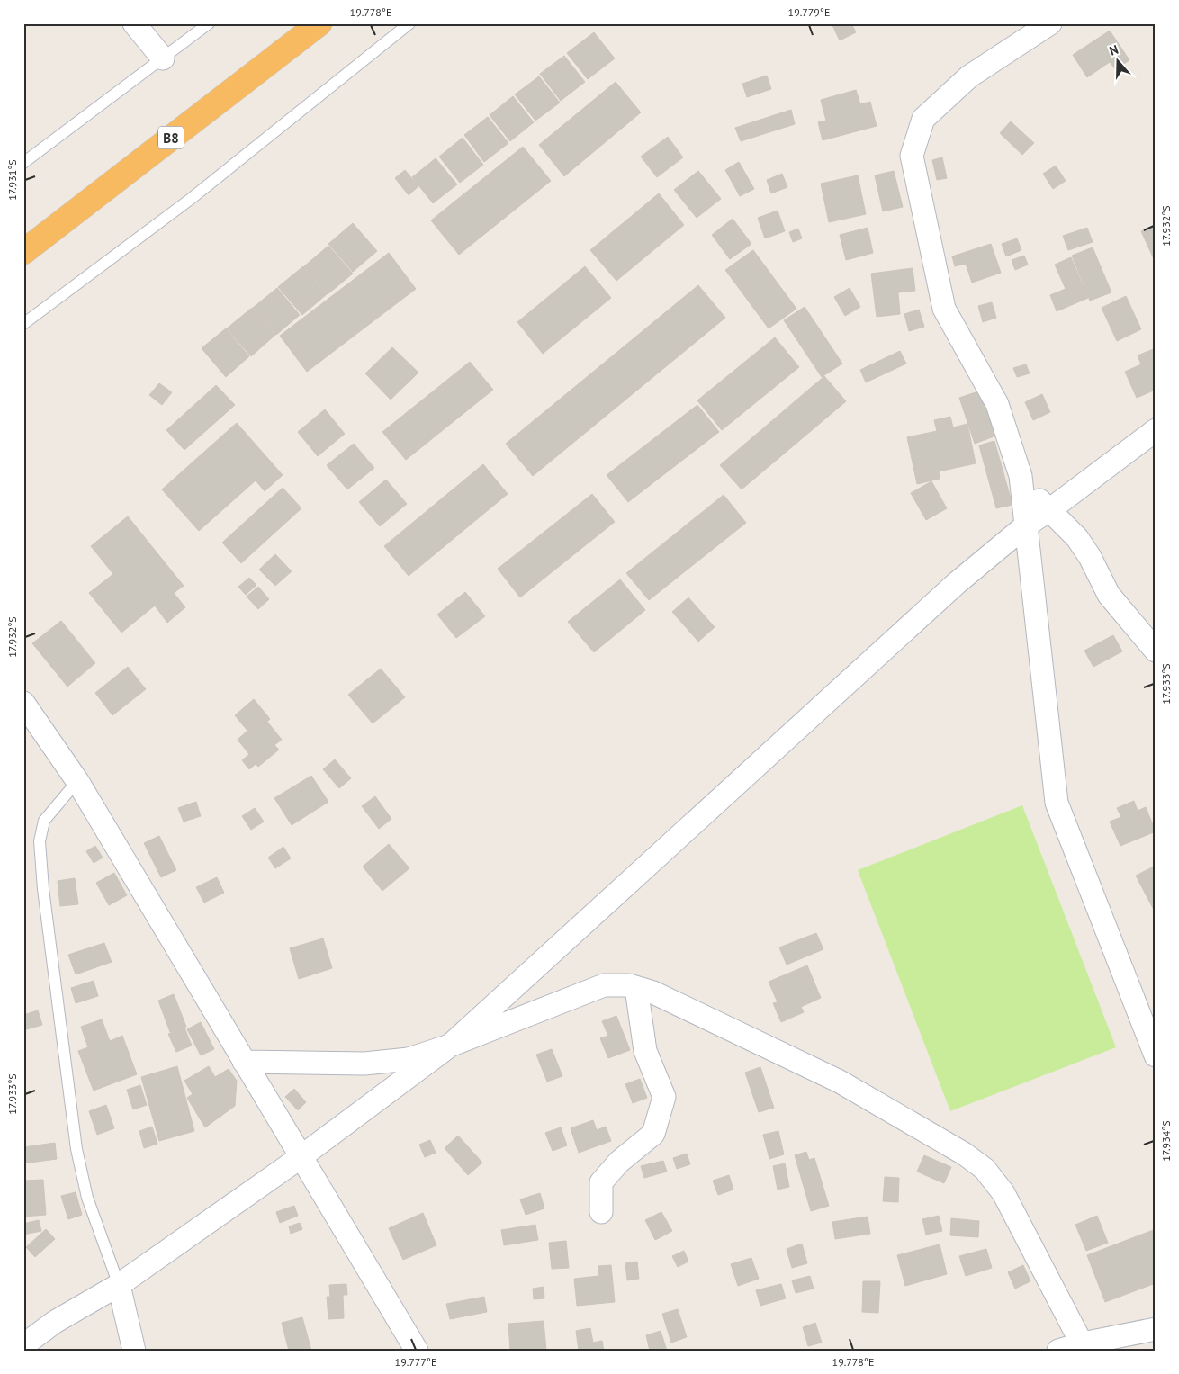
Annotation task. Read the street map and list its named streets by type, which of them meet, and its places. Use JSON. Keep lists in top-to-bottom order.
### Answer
{
  "streets": {
    "highway": ["B8"]
  },
  "north": "top",
  "coordinates": [
    "19.778°E",
    "19.779°E",
    "17.931°S",
    "17.932°S",
    "17.933°S",
    "17.934°S",
    "19.777°E"
  ]
}
